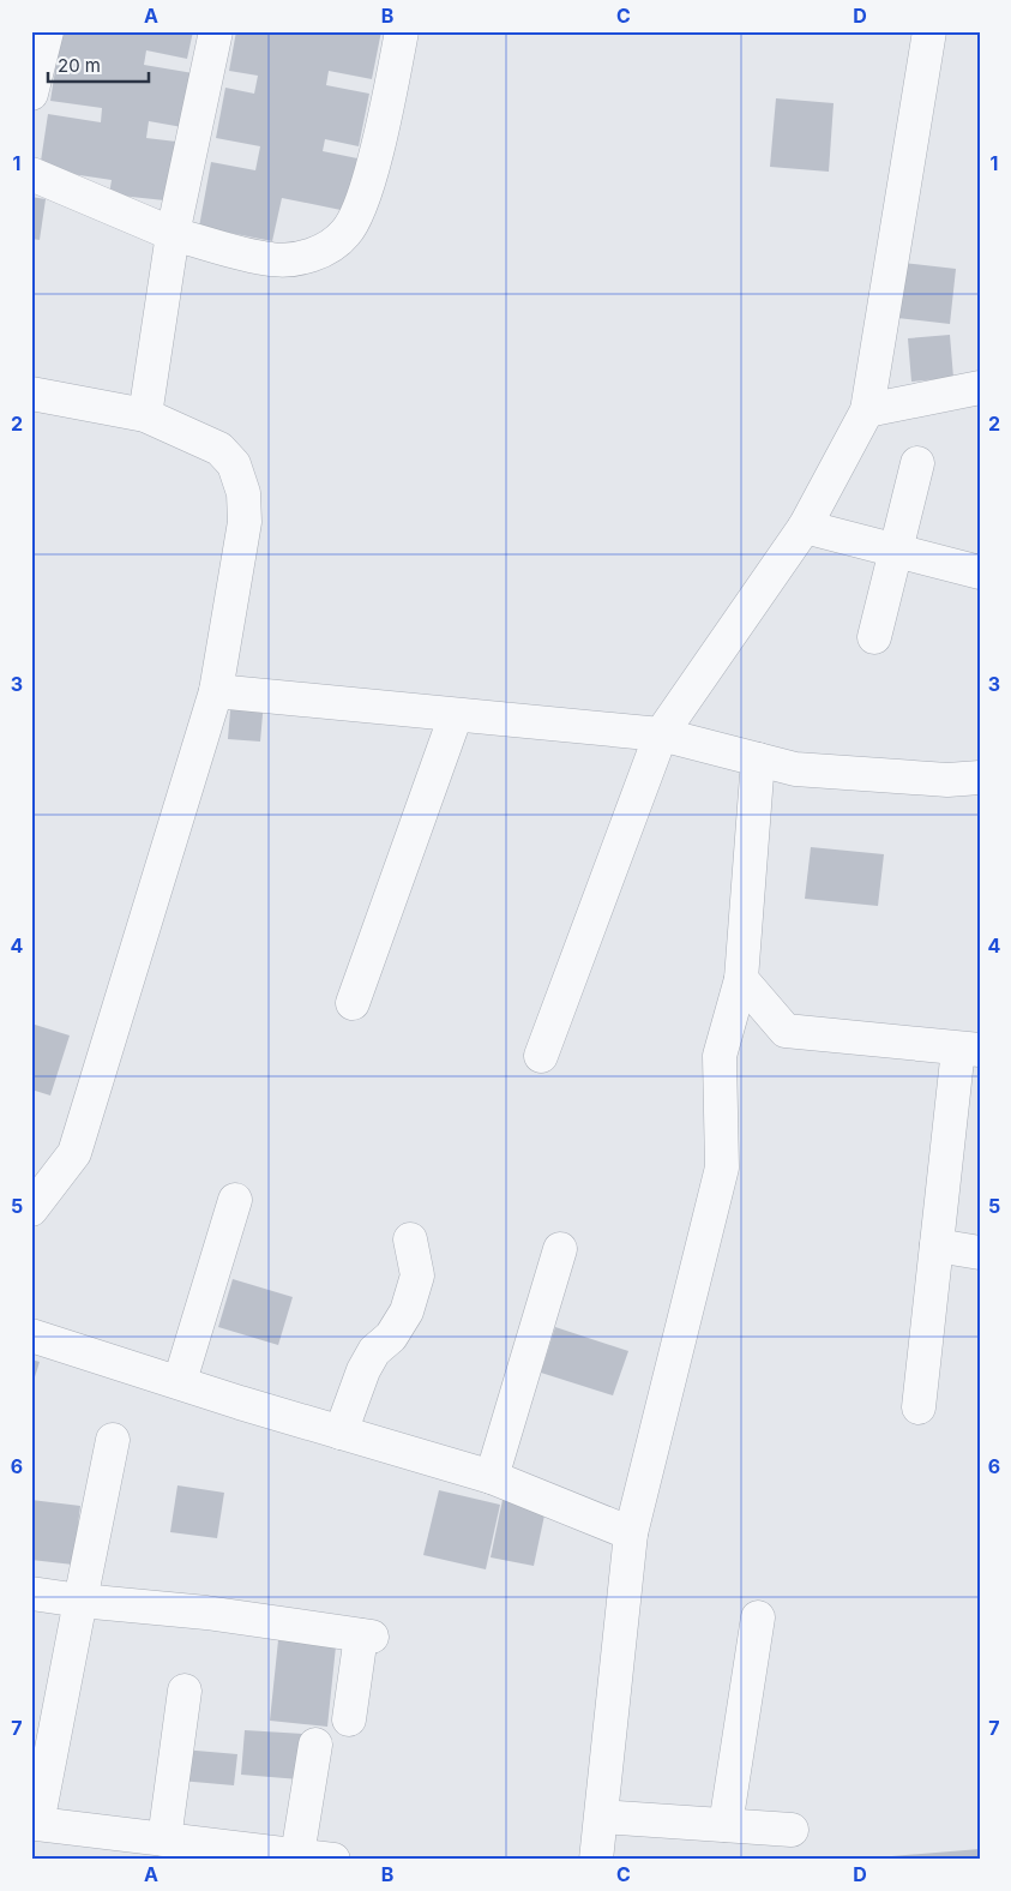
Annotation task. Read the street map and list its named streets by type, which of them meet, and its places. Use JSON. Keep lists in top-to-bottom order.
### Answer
{
  "scale_bar": "20 m",
  "grid": {
    "columns": [
      "A",
      "B",
      "C",
      "D"
    ],
    "rows": [
      "1",
      "2",
      "3",
      "4",
      "5",
      "6",
      "7"
    ]
  }
}
